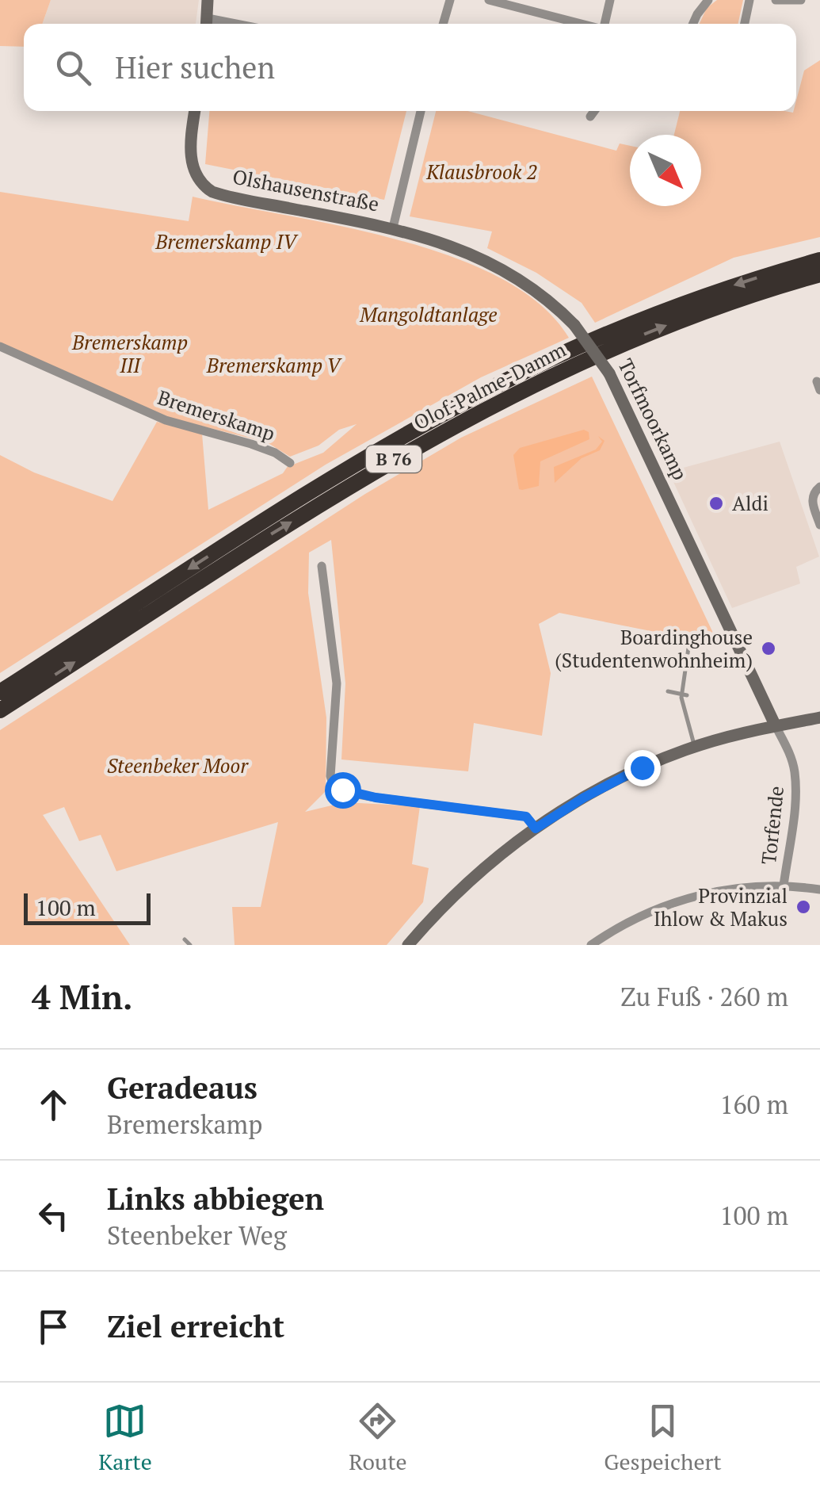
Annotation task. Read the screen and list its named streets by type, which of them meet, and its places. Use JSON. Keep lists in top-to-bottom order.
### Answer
{
  "streets": {
    "highway": ["Olof-Palme-Damm", "B 76"],
    "street": [
      "Olshausenstraße",
      "Bremerskamp",
      "Torfmoorkamp",
      "Torfende"
    ]
  },
  "crossings": [
    ["Olshausenstraße", "Torfmoorkamp"],
    ["Torfmoorkamp", "Torfende"]
  ],
  "parks": [
    "Klausbrook 2",
    "Bremerskamp IV",
    "Mangoldtanlage",
    "Bremerskamp III",
    "Bremerskamp V",
    "Steenbeker Moor"
  ],
  "places": ["Aldi", "Boardinghouse (Studentenwohnheim)", "Provinzial Ihlow & Makus"],
  "scale_bar": "100 m",
  "north": "bottom right",
  "page": {
    "search": "Hier suchen",
    "scale": "100 m",
    "heading": ["4 Min.", "Zu Fuß · 260 m"],
    "list": [
      ["Geradeaus", "Bremerskamp", "160 m"],
      ["Links abbiegen", "Steenbeker Weg", "100 m"],
      "Ziel erreicht"
    ],
    "nav": ["Karte", "Route", "Gespeichert"]
  }
}
